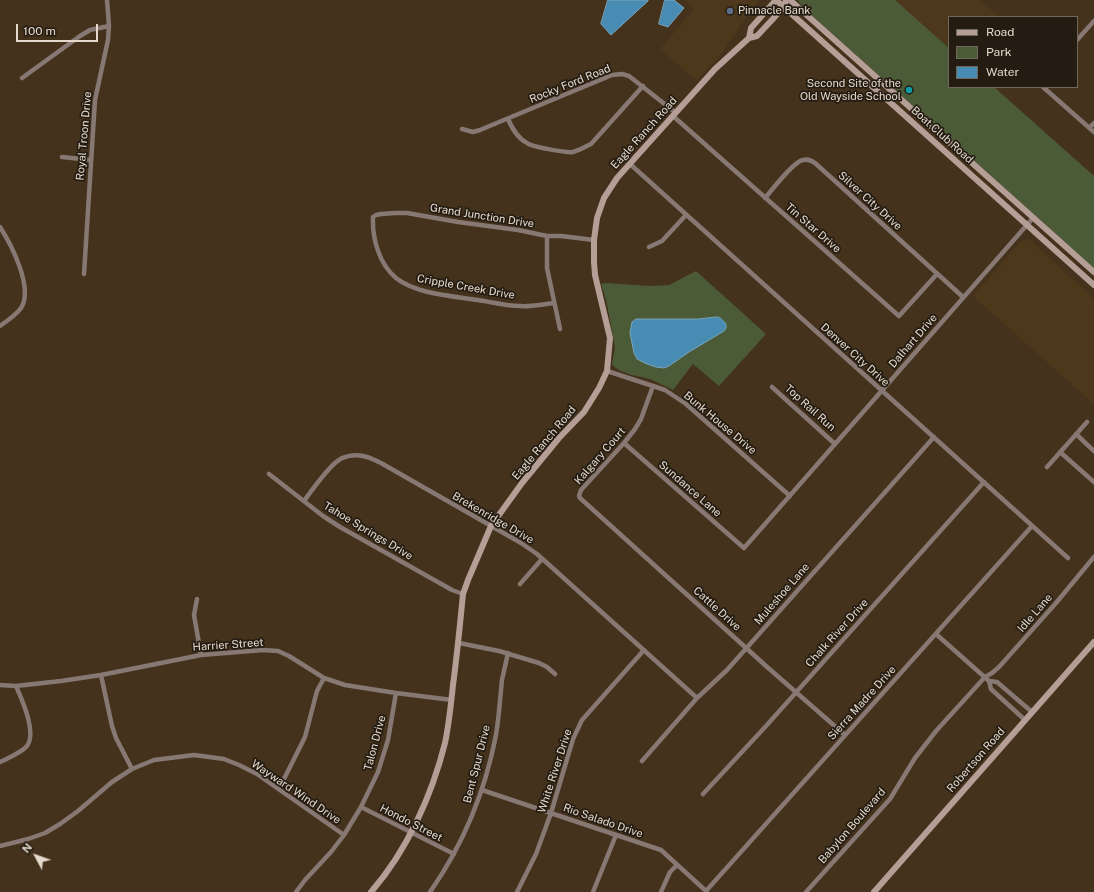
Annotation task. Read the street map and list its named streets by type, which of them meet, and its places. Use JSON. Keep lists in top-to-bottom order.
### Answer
{
  "streets": {
    "street": [
      "Rocky Ford Road",
      "Eagle Ranch Road",
      "Boat Club Road",
      "Royal Troon Drive",
      "Silver City Drive",
      "Grand Junction Drive",
      "Tin Star Drive",
      "Cripple Creek Drive",
      "Dalhart Drive",
      "Denver City Drive",
      "Top Rail Run",
      "Bunk House Drive",
      "Kalgary Court",
      "Sundance Lane",
      "Brekenridge Drive",
      "Tahoe Springs Drive",
      "Muleshoe Lane",
      "Cattle Drive",
      "Idle Lane",
      "Chalk River Drive",
      "Harrier Street",
      "Sierra Madre Drive",
      "Talon Drive",
      "Robertson Road",
      "Bent Spur Drive",
      "White River Drive",
      "Wayward Wind Drive",
      "Rio Salado Drive",
      "Hondo Street",
      "Babylon Boulevard"
    ]
  },
  "crossings": [
    ["Rocky Ford Road", "Eagle Ranch Road"],
    ["Rocky Ford Road", "Tin Star Drive"],
    ["Eagle Ranch Road", "Boat Club Road"],
    ["Eagle Ranch Road", "Grand Junction Drive"],
    ["Eagle Ranch Road", "Tin Star Drive"],
    ["Eagle Ranch Road", "Denver City Drive"],
    ["Eagle Ranch Road", "Bunk House Drive"],
    ["Eagle Ranch Road", "Brekenridge Drive"],
    ["Eagle Ranch Road", "Tahoe Springs Drive"],
    ["Eagle Ranch Road", "Harrier Street"],
    ["Eagle Ranch Road", "Hondo Street"],
    ["Boat Club Road", "Dalhart Drive"],
    ["Silver City Drive", "Tin Star Drive"],
    ["Silver City Drive", "Dalhart Drive"],
    ["Grand Junction Drive", "Cripple Creek Drive"],
    ["Dalhart Drive", "Denver City Drive"],
    ["Dalhart Drive", "Top Rail Run"],
    ["Dalhart Drive", "Bunk House Drive"],
    ["Dalhart Drive", "Sundance Lane"],
    ["Denver City Drive", "Muleshoe Lane"],
    ["Denver City Drive", "Chalk River Drive"],
    ["Denver City Drive", "Sierra Madre Drive"],
    ["Bunk House Drive", "Kalgary Court"],
    ["Kalgary Court", "Sundance Lane"],
    ["Kalgary Court", "Cattle Drive"],
    ["Brekenridge Drive", "Tahoe Springs Drive"],
    ["Brekenridge Drive", "Muleshoe Lane"],
    ["Brekenridge Drive", "White River Drive"],
    ["Muleshoe Lane", "Cattle Drive"],
    ["Cattle Drive", "Chalk River Drive"],
    ["Cattle Drive", "Sierra Madre Drive"],
    ["Idle Lane", "Babylon Boulevard"],
    ["Harrier Street", "Talon Drive"],
    ["Sierra Madre Drive", "Rio Salado Drive"],
    ["Talon Drive", "Wayward Wind Drive"],
    ["Talon Drive", "Hondo Street"],
    ["Bent Spur Drive", "Rio Salado Drive"],
    ["Bent Spur Drive", "Hondo Street"],
    ["White River Drive", "Rio Salado Drive"]
  ],
  "places": ["Pinnacle Bank", "Second Site of the Old Wayside School"],
  "legend": ["Road", "Park", "Water"],
  "scale_bar": "100 m",
  "north": "top left"
}
